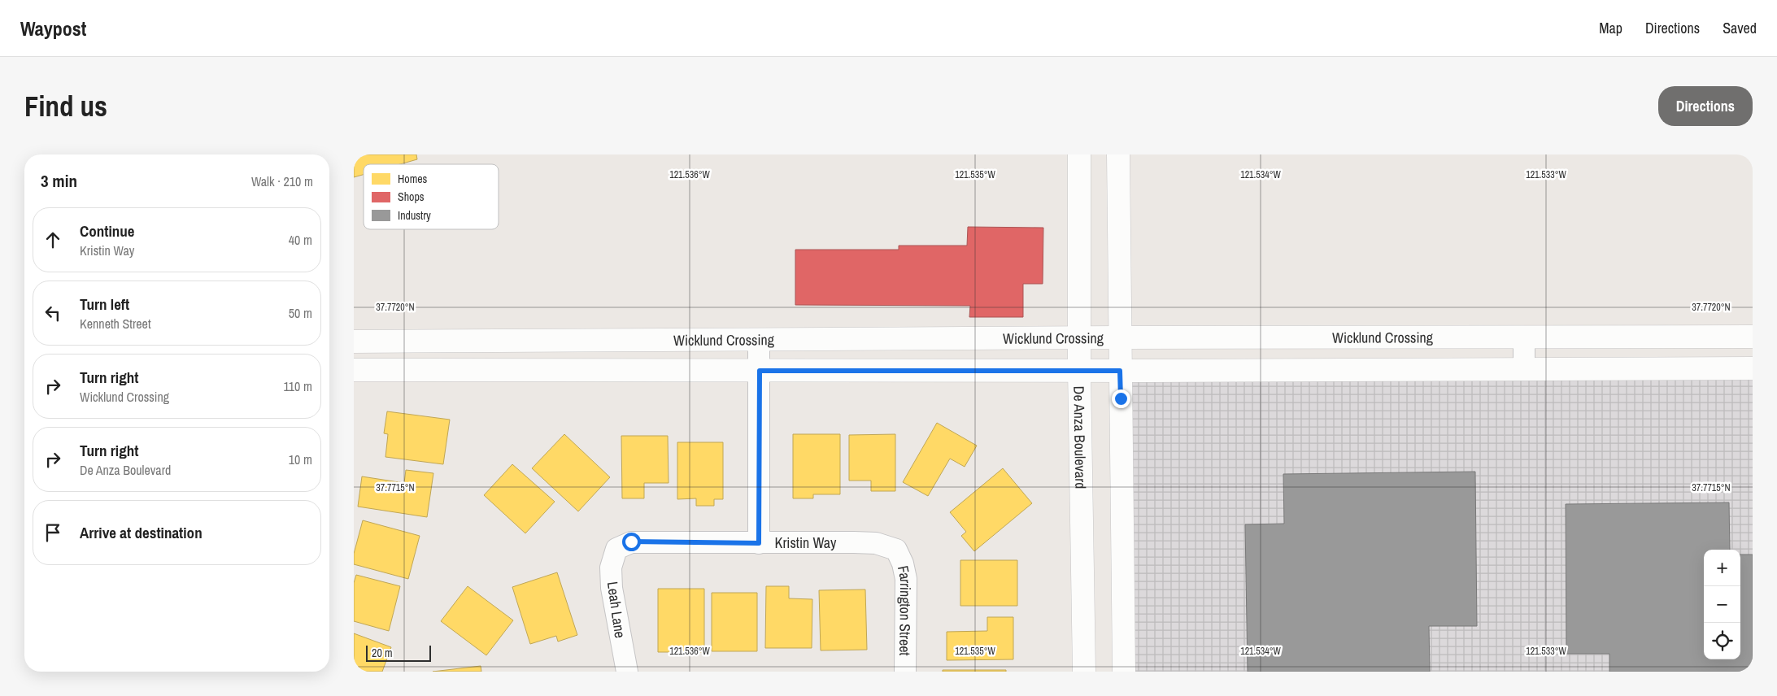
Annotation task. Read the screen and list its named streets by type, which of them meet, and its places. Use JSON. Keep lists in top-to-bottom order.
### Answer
{
  "streets": {
    "street": [
      "Wicklund Crossing",
      "De Anza Boulevard",
      "Kristin Way",
      "Leah Lane",
      "Farrington Street"
    ]
  },
  "crossings": [
    ["Wicklund Crossing", "De Anza Boulevard"],
    ["Kristin Way", "Leah Lane"],
    ["Kristin Way", "Farrington Street"]
  ],
  "legend": ["Homes", "Shops", "Industry"],
  "scale_bar": "20 m",
  "page": {
    "header": "Waypost",
    "nav": ["Map", "Directions", "Saved"],
    "buttons": "Directions",
    "title": "Find us",
    "heading": ["3 min", "Walk · 210 m"],
    "list": [
      ["Continue", "Kristin Way", "40 m"],
      ["Turn left", "Kenneth Street", "50 m"],
      ["Turn right", "Wicklund Crossing", "110 m"],
      ["Turn right", "De Anza Boulevard", "10 m"],
      "Arrive at destination"
    ],
    "map_buttons": ["+", "−"],
    "scale": "20 m"
  },
  "coordinates": [
    "121.536°W",
    "121.535°W",
    "121.534°W",
    "121.533°W",
    "37.7720°N",
    "37.7715°N"
  ]
}
